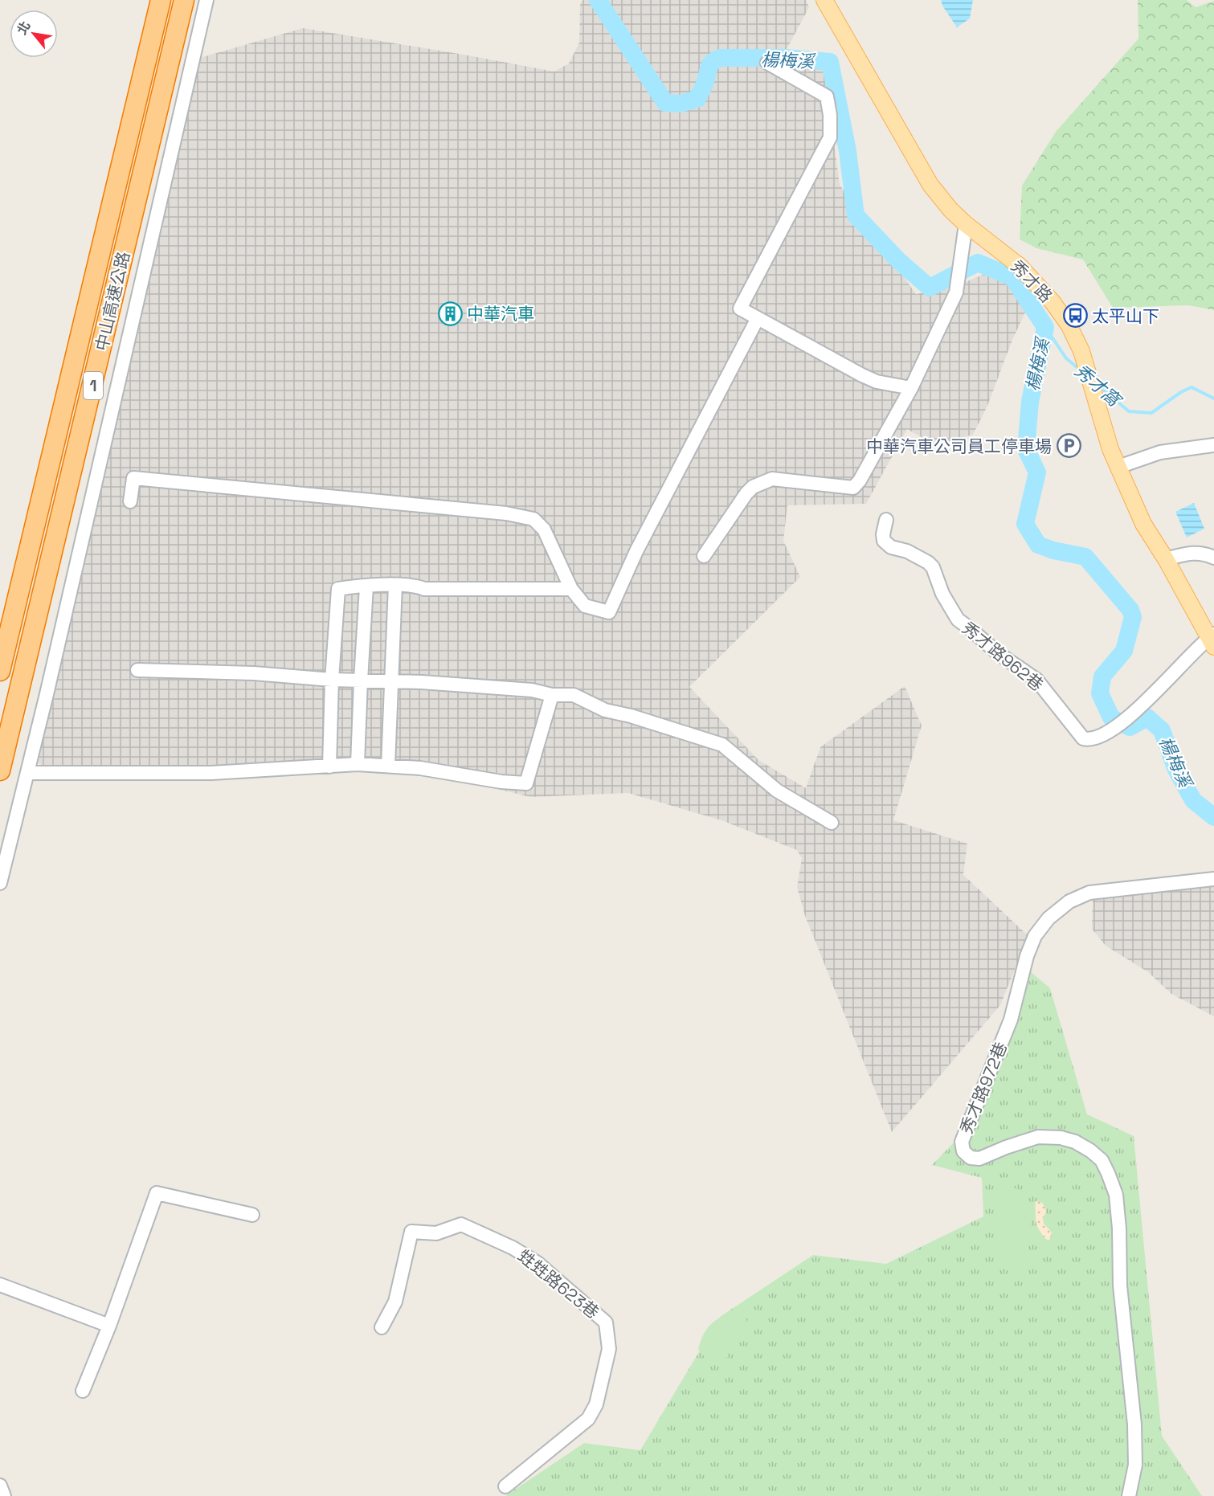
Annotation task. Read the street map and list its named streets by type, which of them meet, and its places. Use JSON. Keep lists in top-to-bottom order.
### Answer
{
  "streets": {
    "highway": ["中山高速公路", "1"],
    "main road": ["秀才路"],
    "street": ["秀才路962巷", "秀才路972巷", "甡甡路623巷"]
  },
  "crossings": [
    ["秀才路", "秀才路962巷"]
  ],
  "water": ["楊梅溪", "秀才窩"],
  "places": {
    "building": ["中華汽車"],
    "bus stop": ["太平山下"],
    "parking": ["中華汽車公司員工停車場"]
  },
  "north": "top left"
}
